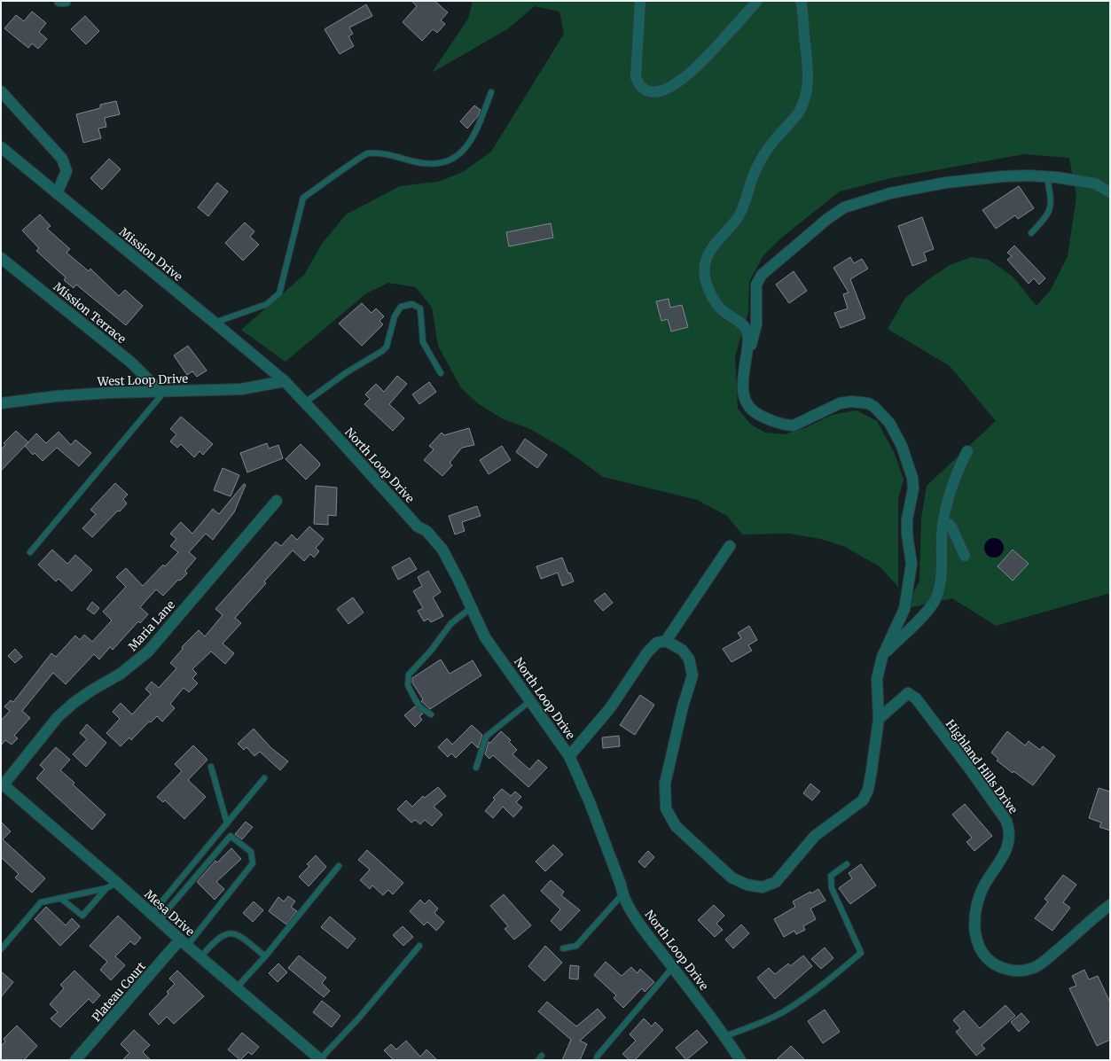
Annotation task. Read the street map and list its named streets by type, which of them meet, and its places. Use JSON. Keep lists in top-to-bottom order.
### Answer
{
  "streets": {
    "street": [
      "Mission Drive",
      "Mission Terrace",
      "West Loop Drive",
      "North Loop Drive",
      "Maria Lane",
      "Highland Hills Drive",
      "Mesa Drive",
      "Plateau Court"
    ]
  },
  "crossings": [
    ["Mission Drive", "West Loop Drive"],
    ["Mission Drive", "North Loop Drive"],
    ["Mission Terrace", "West Loop Drive"],
    ["West Loop Drive", "North Loop Drive"],
    ["Maria Lane", "Mesa Drive"],
    ["Mesa Drive", "Plateau Court"]
  ]
}
